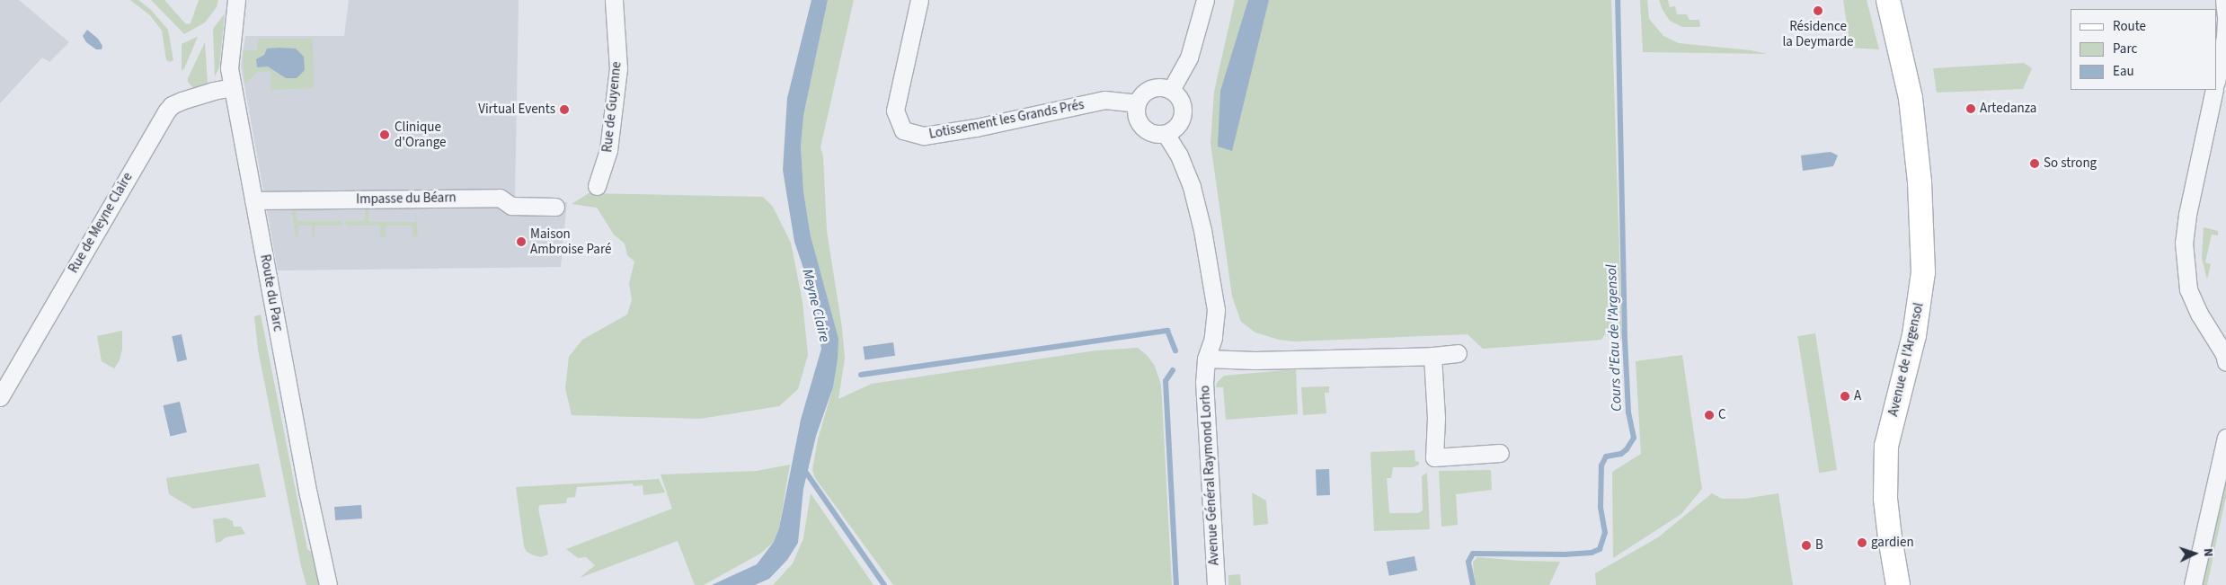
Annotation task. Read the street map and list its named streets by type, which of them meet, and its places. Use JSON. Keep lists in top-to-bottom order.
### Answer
{
  "streets": {
    "street": [
      "Rue de Guyenne",
      "Lotissement les Grands Prés",
      "Impasse du Béarn",
      "Rue de Meyne Claire",
      "Route du Parc",
      "Avenue de l'Argensol",
      "Avenue Général Raymond Lorho"
    ]
  },
  "crossings": [
    ["Lotissement les Grands Prés", "Avenue Général Raymond Lorho"],
    ["Impasse du Béarn", "Route du Parc"],
    ["Rue de Meyne Claire", "Route du Parc"]
  ],
  "water": ["Meyne Claire", "Cours d'Eau de l'Argensol"],
  "places": [
    "Résidence la Deymarde",
    "Artedanza",
    "Virtual Events",
    "Clinique d'Orange",
    "So strong",
    "Maison Ambroise Paré",
    "A",
    "C",
    "gardien",
    "B"
  ],
  "legend": ["Route", "Parc", "Eau"],
  "north": "right"
}
